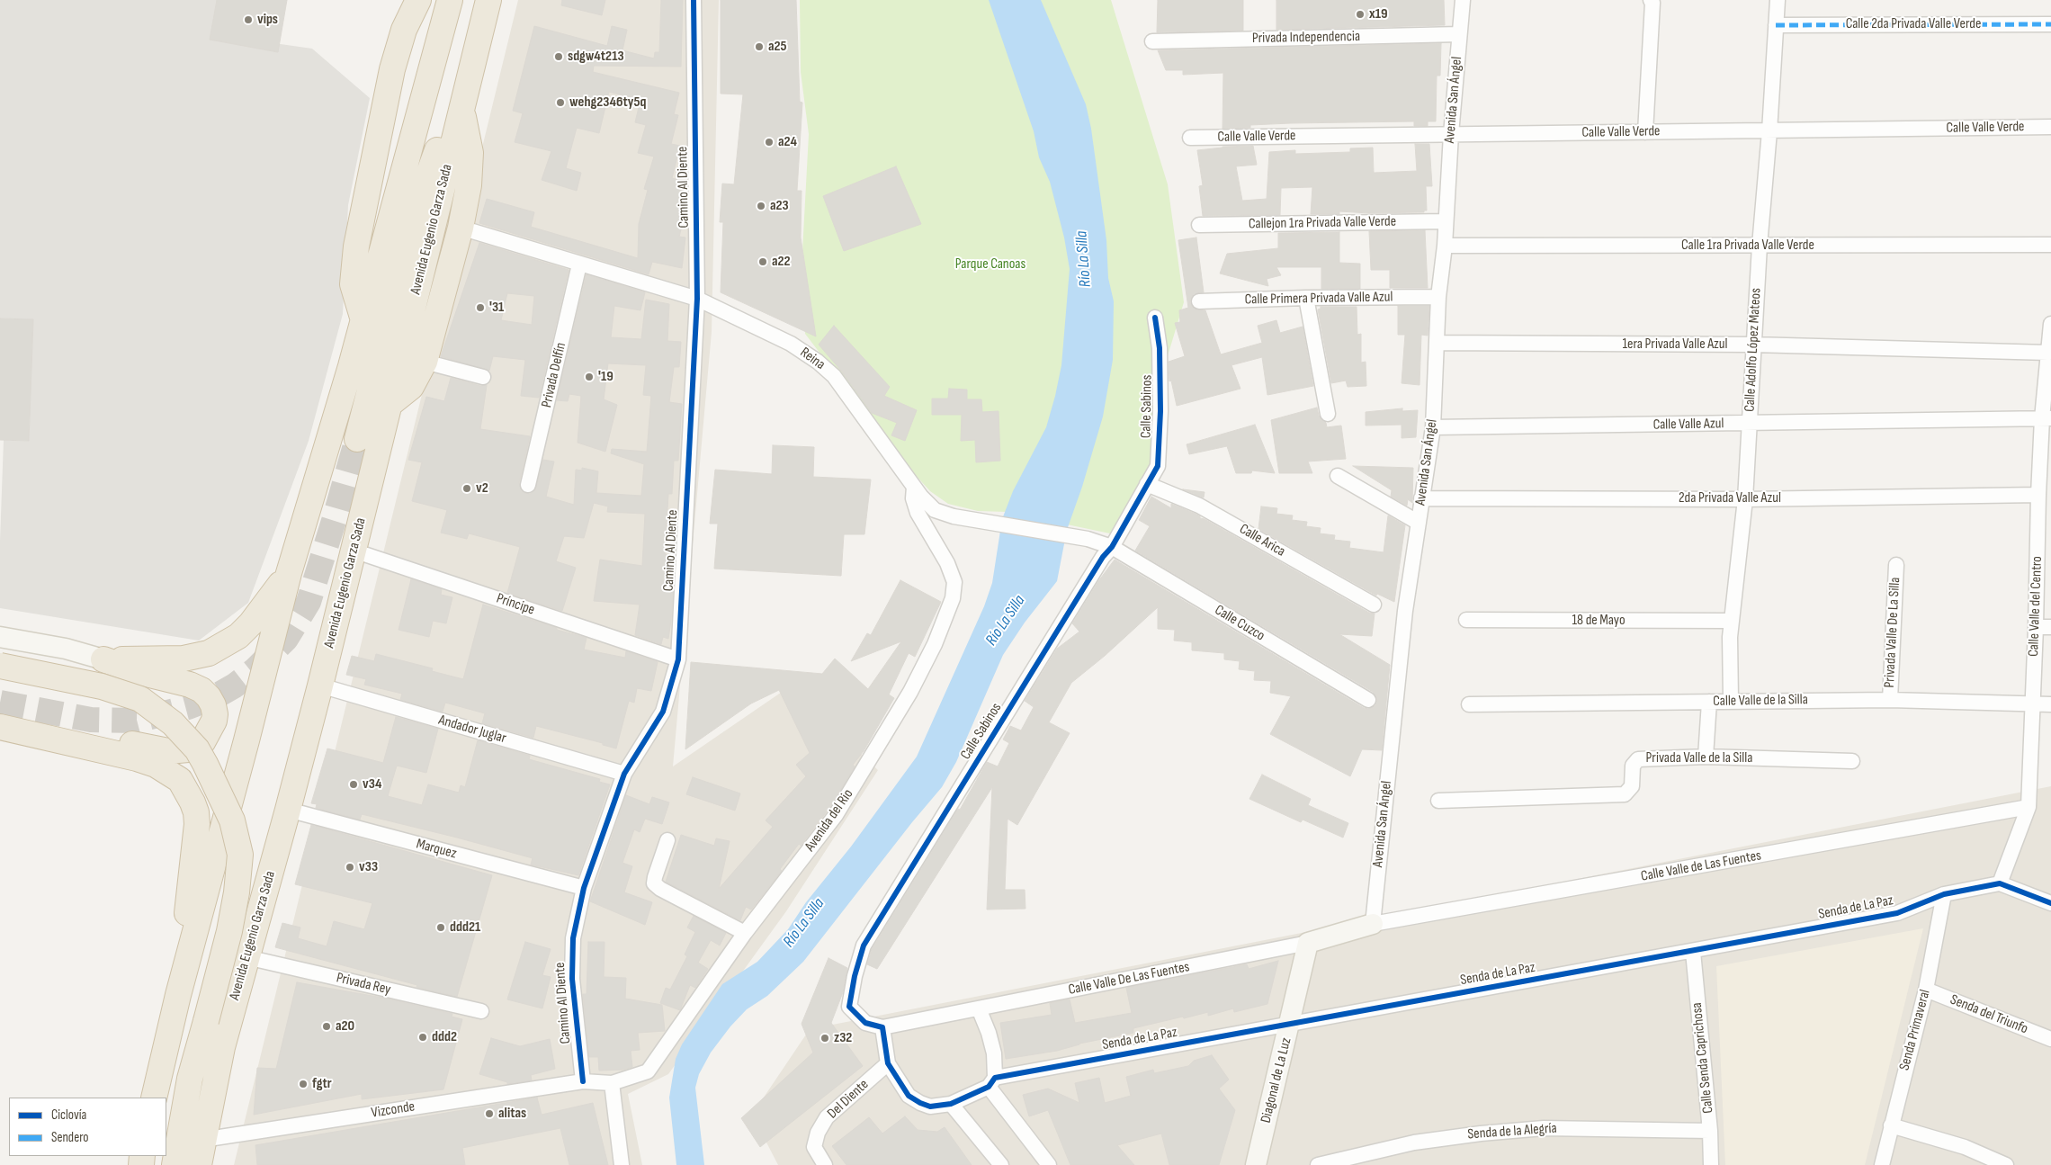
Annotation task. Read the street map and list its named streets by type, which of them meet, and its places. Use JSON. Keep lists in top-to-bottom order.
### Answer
{
  "streets": {
    "highway": ["Avenida Eugenio Garza Sada"],
    "street": [
      "Calle 2da Privada Valle Verde",
      "Privada Independencia",
      "Avenida San Ángel",
      "Calle Valle Verde",
      "Camino Al Diente",
      "Callejon 1ra Privada Valle Verde",
      "Calle 1ra Privada Valle Verde",
      "Calle Primera Privada Valle Azul",
      "1era Privada Valle Azul",
      "Calle Adolfo López Mateos",
      "Reina",
      "Privada Delfín",
      "Calle Sabinos",
      "Calle Valle Azul",
      "2da Privada Valle Azul",
      "Calle Arica",
      "Príncipe",
      "Calle Valle del Centro",
      "18 de Mayo",
      "Calle Cuzco",
      "Privada Valle De La Silla",
      "Calle Valle de la Silla",
      "Andador Juglar",
      "Privada Valle de la Silla",
      "Avenida del Rio",
      "Marquez",
      "Calle Valle de Las Fuentes",
      "Senda de La Paz",
      "Calle Valle De Las Fuentes",
      "Privada Rey",
      "Senda del Triunfo",
      "Senda Primaveral",
      "Calle Senda Caprichosa",
      "Diagonal de La Luz",
      "Del Diente",
      "Vizconde",
      "Senda de la Alegría"
    ]
  },
  "crossings": [
    ["Calle 2da Privada Valle Verde", "Calle Adolfo López Mateos"],
    ["Privada Independencia", "Avenida San Ángel"],
    ["Avenida San Ángel", "Calle Valle Verde"],
    ["Avenida San Ángel", "Callejon 1ra Privada Valle Verde"],
    ["Avenida San Ángel", "Calle 1ra Privada Valle Verde"],
    ["Avenida San Ángel", "Calle Primera Privada Valle Azul"],
    ["Avenida San Ángel", "1era Privada Valle Azul"],
    ["Avenida San Ángel", "Calle Valle Azul"],
    ["Avenida San Ángel", "2da Privada Valle Azul"],
    ["Avenida San Ángel", "Calle Valle de Las Fuentes"],
    ["Avenida San Ángel", "Calle Valle De Las Fuentes"],
    ["Calle Valle Verde", "Calle Adolfo López Mateos"],
    ["Camino Al Diente", "Reina"],
    ["Camino Al Diente", "Príncipe"],
    ["Camino Al Diente", "Andador Juglar"],
    ["Camino Al Diente", "Avenida del Rio"],
    ["Camino Al Diente", "Marquez"],
    ["Camino Al Diente", "Vizconde"],
    ["Avenida Eugenio Garza Sada", "Príncipe"],
    ["Avenida Eugenio Garza Sada", "Andador Juglar"],
    ["Avenida Eugenio Garza Sada", "Marquez"],
    ["Avenida Eugenio Garza Sada", "Privada Rey"],
    ["Avenida Eugenio Garza Sada", "Vizconde"],
    ["Calle 1ra Privada Valle Verde", "Calle Adolfo López Mateos"],
    ["1era Privada Valle Azul", "Calle Adolfo López Mateos"],
    ["1era Privada Valle Azul", "Calle Valle del Centro"],
    ["Calle Adolfo López Mateos", "Calle Valle Azul"],
    ["Calle Adolfo López Mateos", "2da Privada Valle Azul"],
    ["Calle Adolfo López Mateos", "18 de Mayo"],
    ["Calle Adolfo López Mateos", "Calle Valle de la Silla"],
    ["Reina", "Privada Delfín"],
    ["Reina", "Calle Sabinos"],
    ["Reina", "Calle Cuzco"],
    ["Reina", "Avenida del Rio"],
    ["Calle Sabinos", "Calle Arica"],
    ["Calle Sabinos", "Calle Cuzco"],
    ["Calle Sabinos", "Senda de La Paz"],
    ["Calle Sabinos", "Calle Valle De Las Fuentes"],
    ["Calle Sabinos", "Del Diente"],
    ["Calle Valle Azul", "Calle Valle del Centro"],
    ["2da Privada Valle Azul", "Calle Valle del Centro"],
    ["Calle Valle del Centro", "Calle Valle de la Silla"],
    ["Calle Valle del Centro", "Calle Valle de Las Fuentes"],
    ["Calle Valle del Centro", "Senda de La Paz"],
    ["Privada Valle De La Silla", "Calle Valle de la Silla"],
    ["Avenida del Rio", "Vizconde"],
    ["Calle Valle de Las Fuentes", "Calle Valle De Las Fuentes"],
    ["Senda de La Paz", "Calle Valle De Las Fuentes"],
    ["Senda de La Paz", "Senda Primaveral"],
    ["Senda de La Paz", "Calle Senda Caprichosa"],
    ["Senda de La Paz", "Diagonal de La Luz"],
    ["Senda de La Paz", "Del Diente"],
    ["Calle Valle De Las Fuentes", "Diagonal de La Luz"],
    ["Calle Valle De Las Fuentes", "Del Diente"],
    ["Senda del Triunfo", "Senda Primaveral"],
    ["Calle Senda Caprichosa", "Senda de la Alegría"]
  ],
  "water": ["Río La Silla"],
  "parks": ["Parque Canoas"],
  "places": [
    "x19",
    "vips",
    "a25",
    "sdgw4t213",
    "wehg2346ty5q",
    "a24",
    "a23",
    "a22",
    "'31",
    "'19",
    "v2",
    "v34",
    "v33",
    "ddd21",
    "a20",
    "ddd2",
    "z32",
    "fgtr",
    "alitas"
  ],
  "legend": ["Ciclovía", "Sendero"]
}
